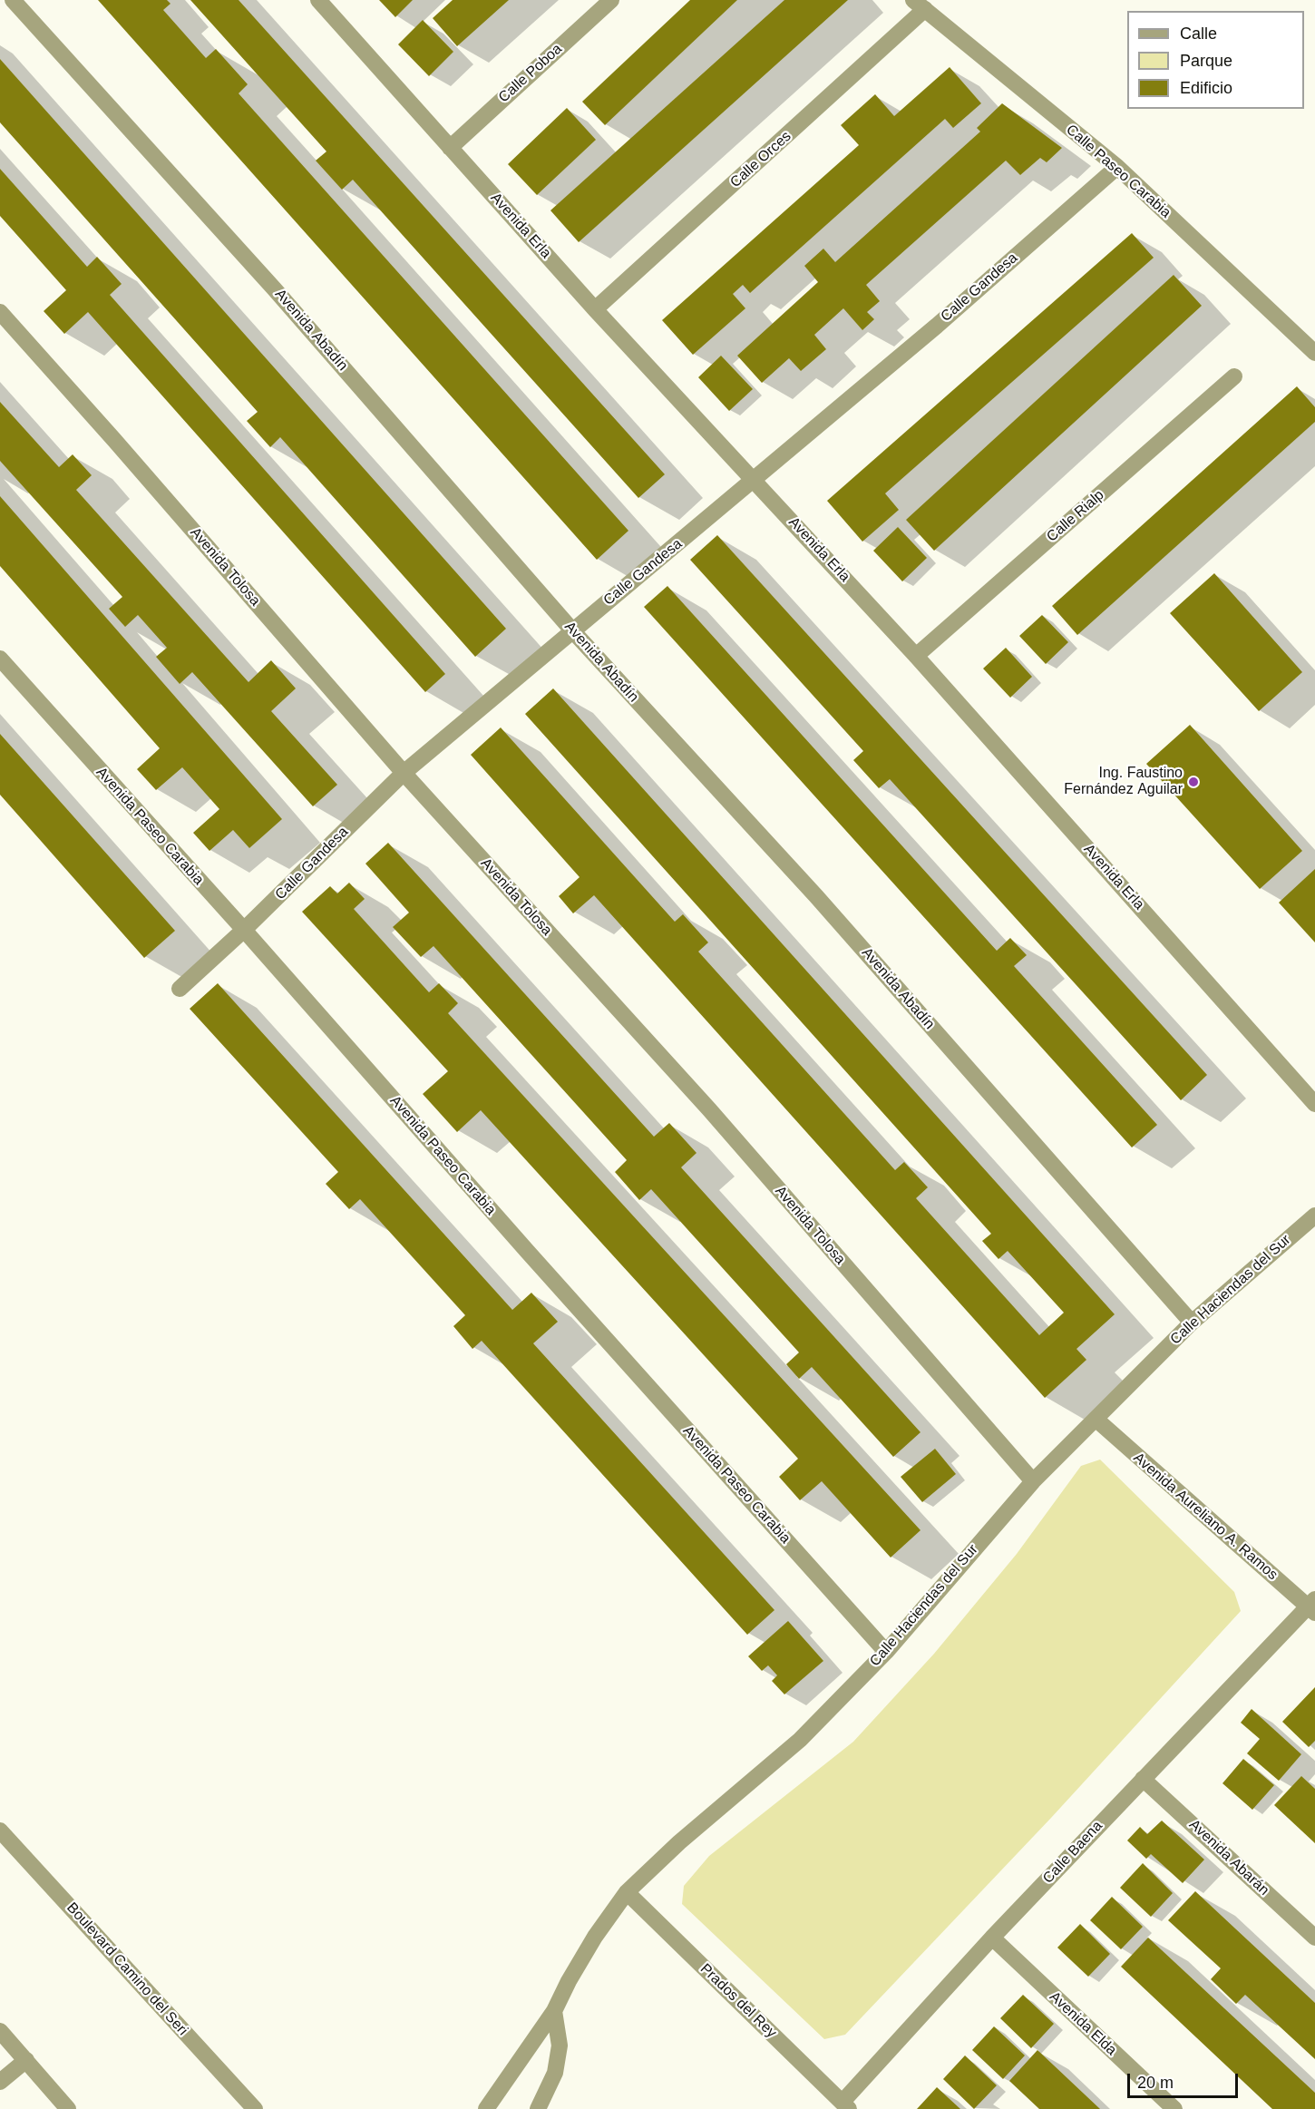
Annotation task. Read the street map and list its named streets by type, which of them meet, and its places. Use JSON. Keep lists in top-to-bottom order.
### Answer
{
  "streets": {
    "street": [
      "Calle Poboa",
      "Calle Orces",
      "Calle Paseo Carabia",
      "Avenida Erla",
      "Calle Gandesa",
      "Avenida Abadín",
      "Calle Rialp",
      "Avenida Tolosa",
      "Avenida Paseo Carabia",
      "Calle Haciendas del Sur",
      "Avenida Aureliano A. Ramos",
      "Calle Baena",
      "Avenida Abarán",
      "Boulevard Camino del Seri",
      "Prados del Rey",
      "Avenida Elda"
    ]
  },
  "crossings": [
    ["Calle Poboa", "Avenida Erla"],
    ["Calle Orces", "Calle Paseo Carabia"],
    ["Calle Orces", "Avenida Erla"],
    ["Calle Paseo Carabia", "Calle Gandesa"],
    ["Avenida Erla", "Calle Gandesa"],
    ["Avenida Erla", "Calle Rialp"],
    ["Calle Gandesa", "Avenida Abadín"],
    ["Calle Gandesa", "Avenida Tolosa"],
    ["Calle Gandesa", "Avenida Paseo Carabia"],
    ["Avenida Abadín", "Calle Haciendas del Sur"],
    ["Avenida Tolosa", "Calle Haciendas del Sur"],
    ["Avenida Paseo Carabia", "Calle Haciendas del Sur"],
    ["Calle Haciendas del Sur", "Avenida Aureliano A. Ramos"],
    ["Calle Haciendas del Sur", "Prados del Rey"],
    ["Avenida Aureliano A. Ramos", "Calle Baena"],
    ["Calle Baena", "Avenida Abarán"],
    ["Calle Baena", "Prados del Rey"],
    ["Calle Baena", "Avenida Elda"]
  ],
  "places": ["Ing. Faustino Fernández Aguilar"],
  "legend": ["Calle", "Parque", "Edificio"],
  "scale_bar": "20 m"
}
